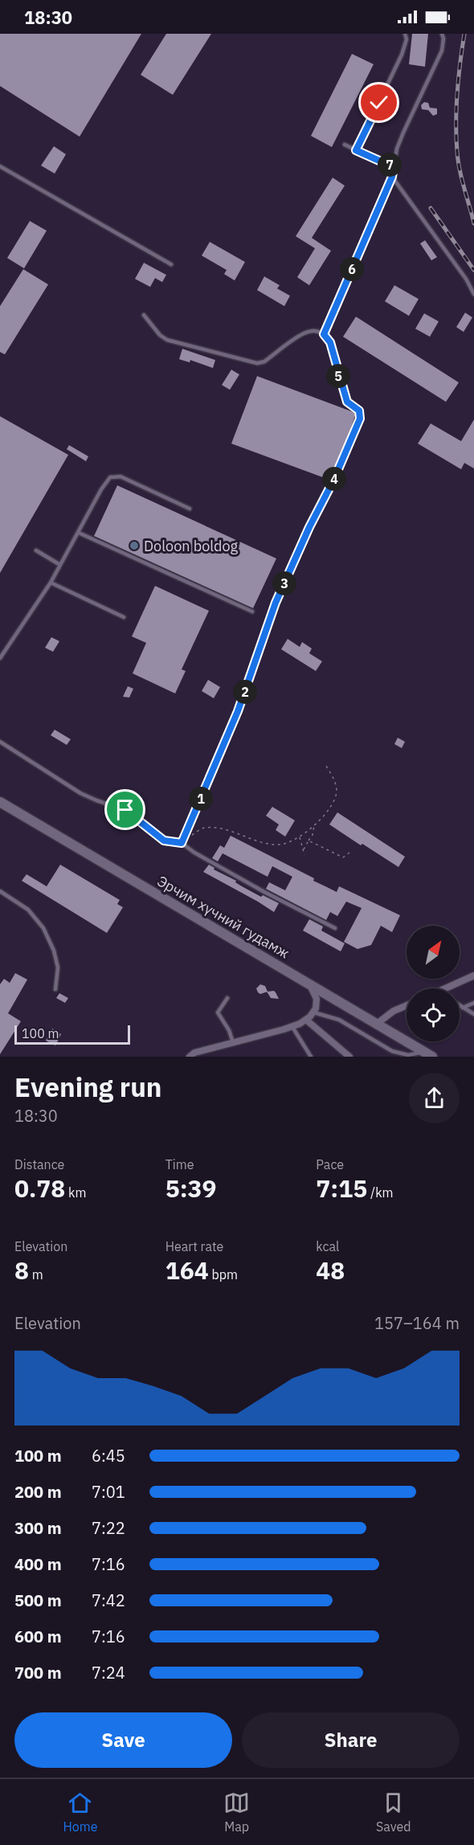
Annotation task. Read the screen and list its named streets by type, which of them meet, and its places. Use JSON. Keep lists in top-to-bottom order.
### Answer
{
  "streets": {
    "main road": ["Эрчим хүчний гудамж"]
  },
  "places": ["Doloon boldog"],
  "scale_bar": "100 m",
  "north": "top right",
  "page": {
    "status": "18:30",
    "pins": [
      "7",
      "6",
      "5",
      "4",
      "3",
      "2",
      "1"
    ],
    "scale": "100 m",
    "heading": ["Evening run", "18:30"],
    "stats": [
      ["Distance", "0.78 km"],
      ["Time", "5:39"],
      ["Pace", "7:15 /km"],
      ["Elevation", "8 m"],
      ["Heart rate", "164 bpm"],
      ["kcal", "48"]
    ],
    "chart": ["Elevation", "157–164 m"],
    "list": [
      {
        "name": "100 m",
        "note": "6:45"
      },
      {
        "name": "200 m",
        "note": "7:01"
      },
      {
        "name": "300 m",
        "note": "7:22"
      },
      {
        "name": "400 m",
        "note": "7:16"
      },
      {
        "name": "500 m",
        "note": "7:42"
      },
      {
        "name": "600 m",
        "note": "7:16"
      },
      {
        "name": "700 m",
        "note": "7:24"
      }
    ],
    "buttons": ["Save", "Share"],
    "tabs": ["Home", "Map", "Saved"]
  }
}
